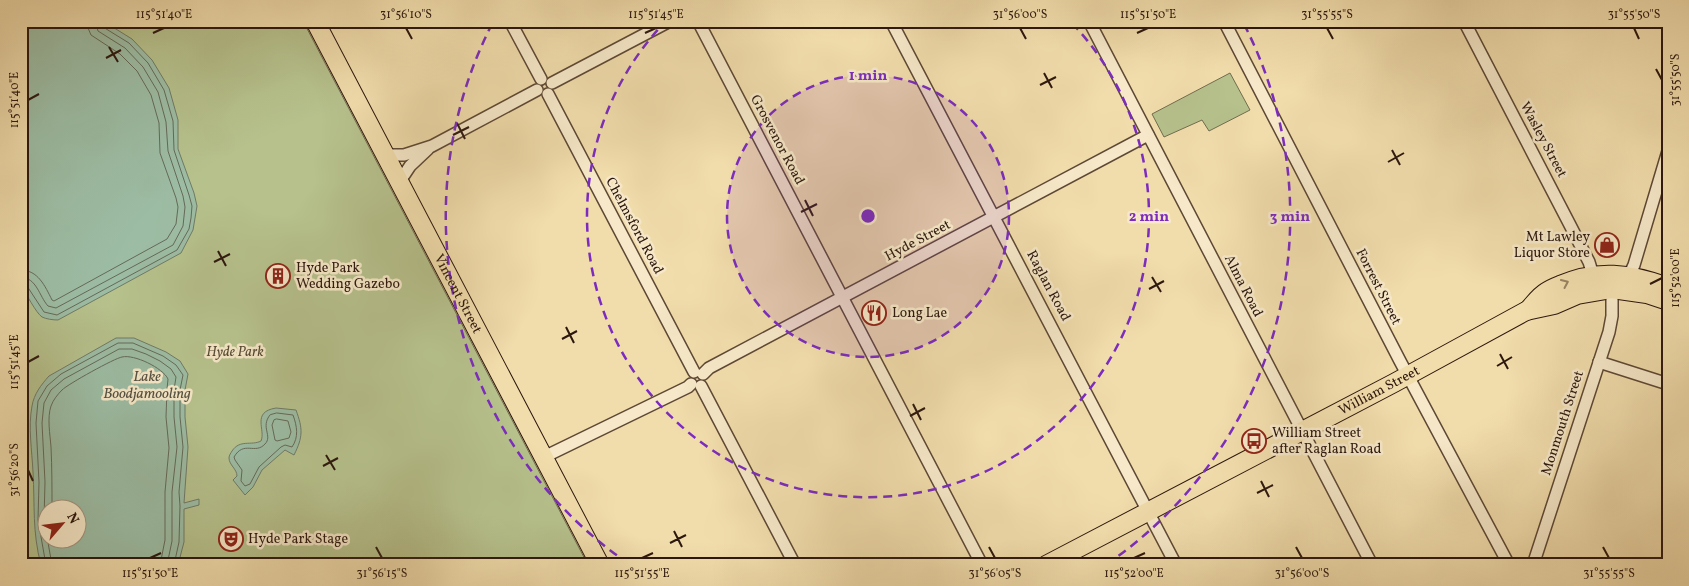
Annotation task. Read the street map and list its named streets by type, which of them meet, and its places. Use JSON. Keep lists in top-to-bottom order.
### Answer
{
  "streets": {
    "main road": ["Vincent Street", "William Street"],
    "street": [
      "Grosvenor Road",
      "Wasley Street",
      "Chelmsford Road",
      "Hyde Street",
      "Raglan Road",
      "Alma Road",
      "Forrest Street",
      "Monmouth Street"
    ]
  },
  "crossings": [
    ["Grosvenor Road", "Hyde Street"],
    ["Wasley Street", "William Street"],
    ["Chelmsford Road", "Hyde Street"],
    ["Hyde Street", "Raglan Road"],
    ["Hyde Street", "Alma Road"],
    ["Raglan Road", "William Street"],
    ["Alma Road", "William Street"],
    ["Forrest Street", "William Street"],
    ["William Street", "Monmouth Street"]
  ],
  "water": ["Lake Boodjamooling"],
  "parks": ["Hyde Park"],
  "places": {
    "shop": ["Mt Lawley Liquor Store"],
    "building": ["Hyde Park Wedding Gazebo"],
    "restaurant": ["Long Lae"],
    "bus stop": ["William Street after Raglan Road"],
    "theatre": ["Hyde Park Stage"]
  },
  "north": "top right",
  "coordinates": [
    "115°51'40\"E",
    "31°56'10\"S",
    "115°51'45\"E",
    "31°56'00\"S",
    "115°51'50\"E",
    "31°55'55\"S",
    "31°55'50\"S",
    "115°52'00\"E",
    "31°56'20\"S",
    "31°56'15\"S",
    "115°51'55\"E",
    "31°56'05\"S"
  ],
  "rings": ["1 min", "2 min", "3 min"]
}
